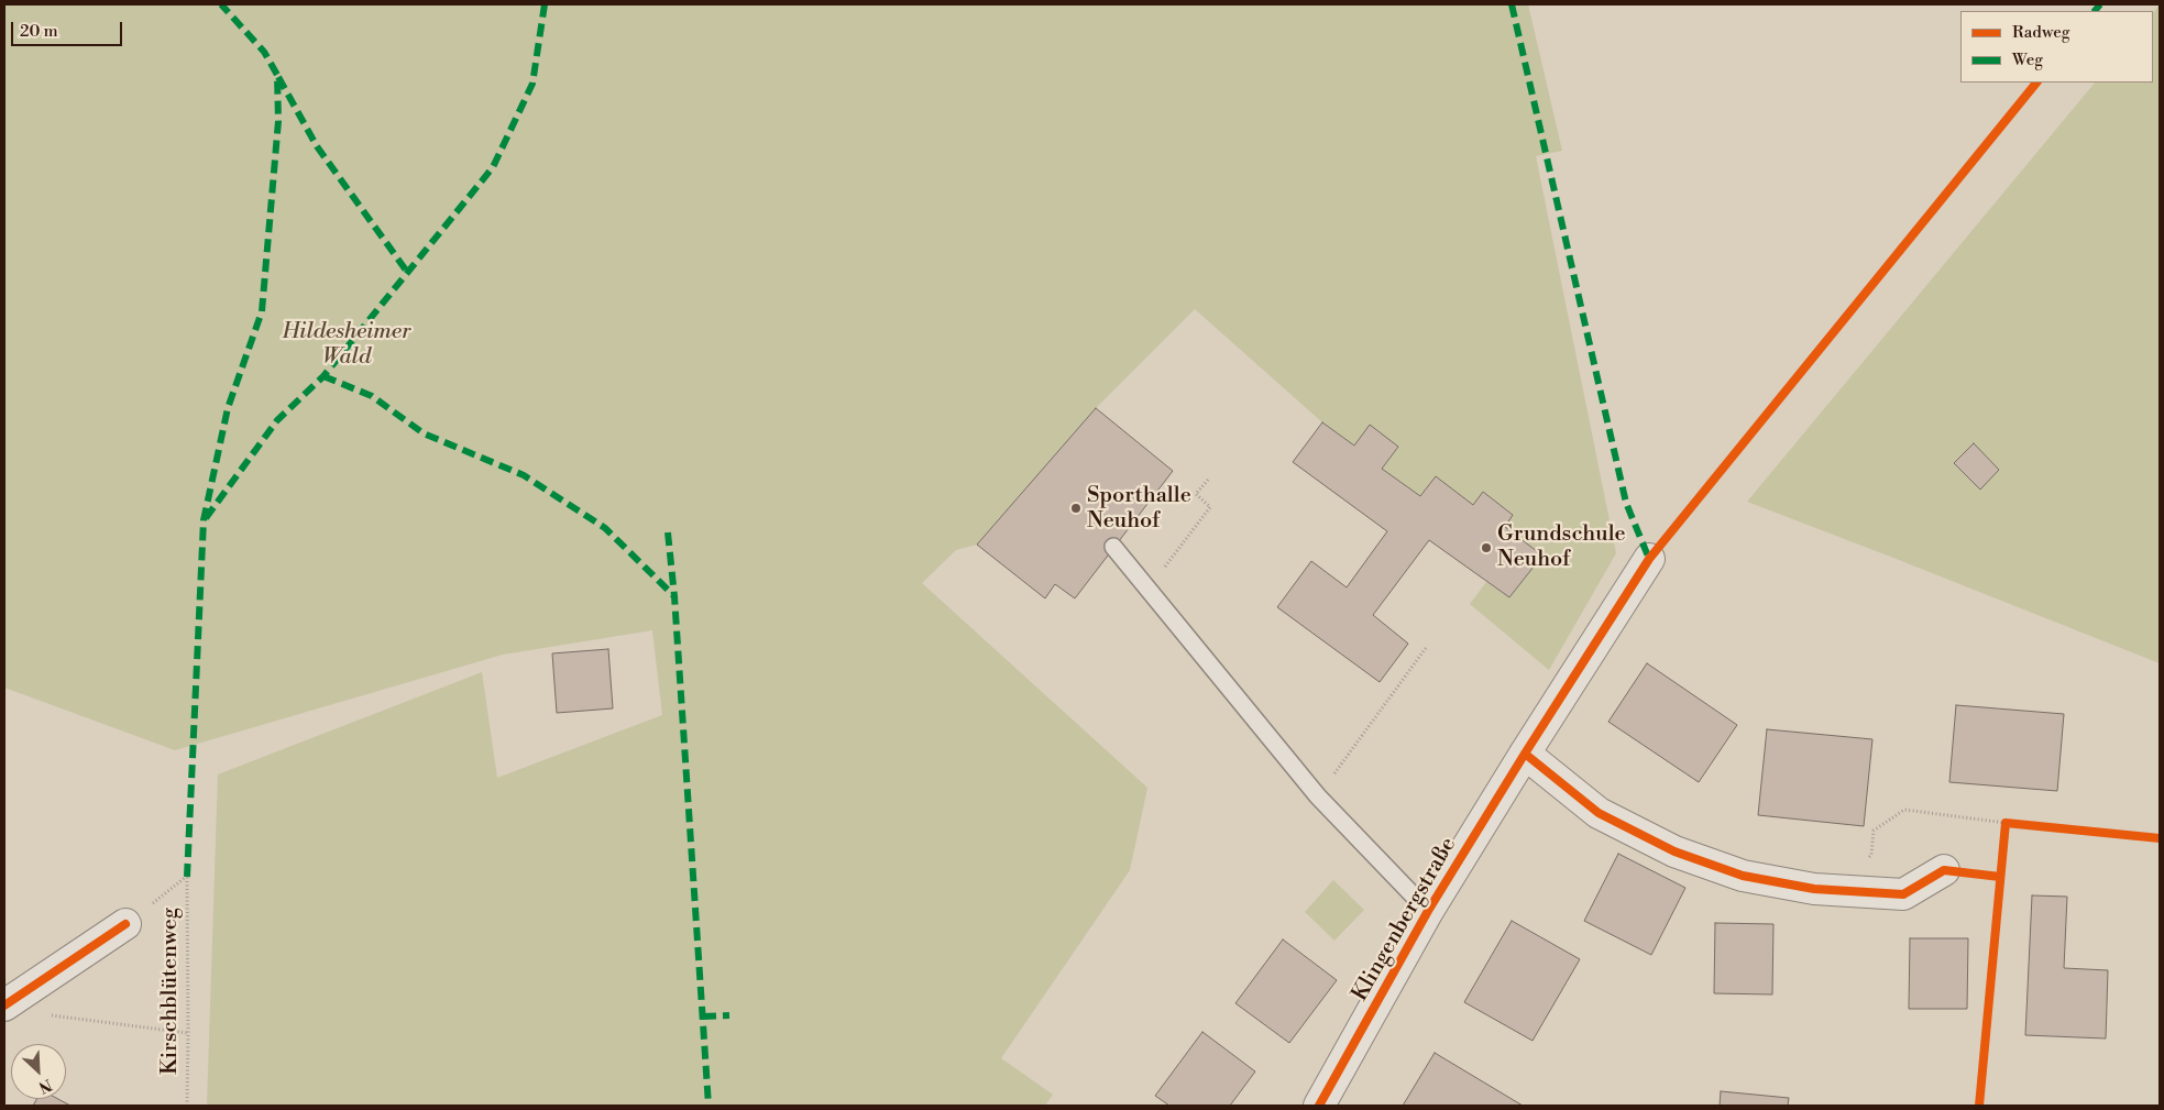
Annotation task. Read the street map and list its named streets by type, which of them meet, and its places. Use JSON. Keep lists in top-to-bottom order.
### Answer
{
  "streets": {
    "street": ["Klingenbergstraße"],
    "path": ["Kirschblütenweg"]
  },
  "parks": ["Hildesheimer Wald"],
  "places": ["Sporthalle Neuhof", "Grundschule Neuhof"],
  "legend": ["Radweg", "Weg"],
  "scale_bar": "20 m",
  "north": "bottom right"
}
